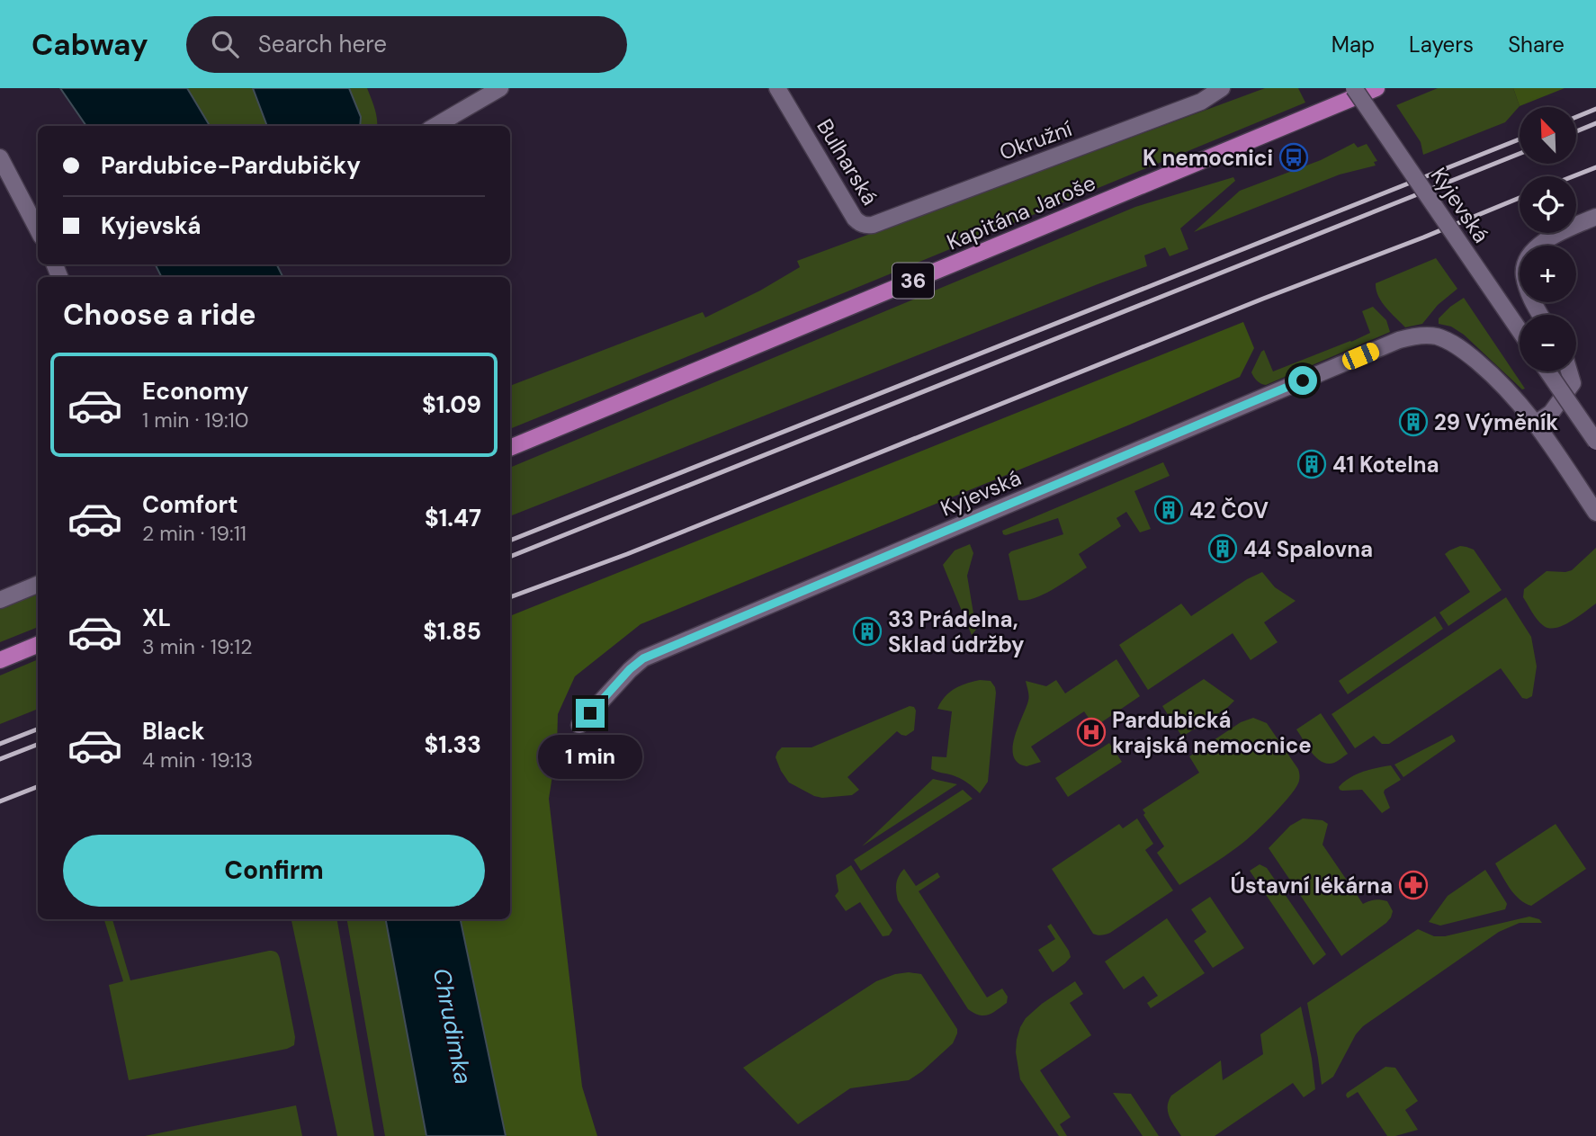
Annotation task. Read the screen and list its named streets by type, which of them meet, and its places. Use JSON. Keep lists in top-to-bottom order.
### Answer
{
  "streets": {
    "main road": ["Kapitána Jaroše", "36"],
    "street": ["Okružní", "Bulharská", "Kyjevská"]
  },
  "crossings": [
    ["Okružní", "Bulharská"]
  ],
  "water": ["Chrudimka"],
  "places": {
    "bus stop": ["K nemocnici"],
    "building": [
      "29 Výměník",
      "41 Kotelna",
      "42 ČOV",
      "44 Spalovna",
      "33 Prádelna, Sklad údržby"
    ],
    "hospital": ["Pardubická krajská nemocnice"],
    "pharmacy": ["Ústavní lékárna"]
  },
  "north": "top left",
  "page": {
    "header": "Cabway",
    "search": "Search here",
    "nav": ["Map", "Layers", "Share"],
    "map_buttons": ["+", "−"],
    "banner": ["Pardubice-Pardubičky", "Kyjevská"],
    "heading": "Choose a ride",
    "list": [
      {
        "name": "Economy",
        "note": "1 min · 19:10",
        "value": "$1.09"
      },
      {
        "name": "Comfort",
        "note": "2 min · 19:11",
        "value": "$1.47"
      },
      {
        "name": "XL",
        "note": "3 min · 19:12",
        "value": "$1.85"
      },
      {
        "name": "Black",
        "note": "4 min · 19:13",
        "value": "$1.33"
      }
    ],
    "bubble": "1 min",
    "buttons": "Confirm"
  }
}
